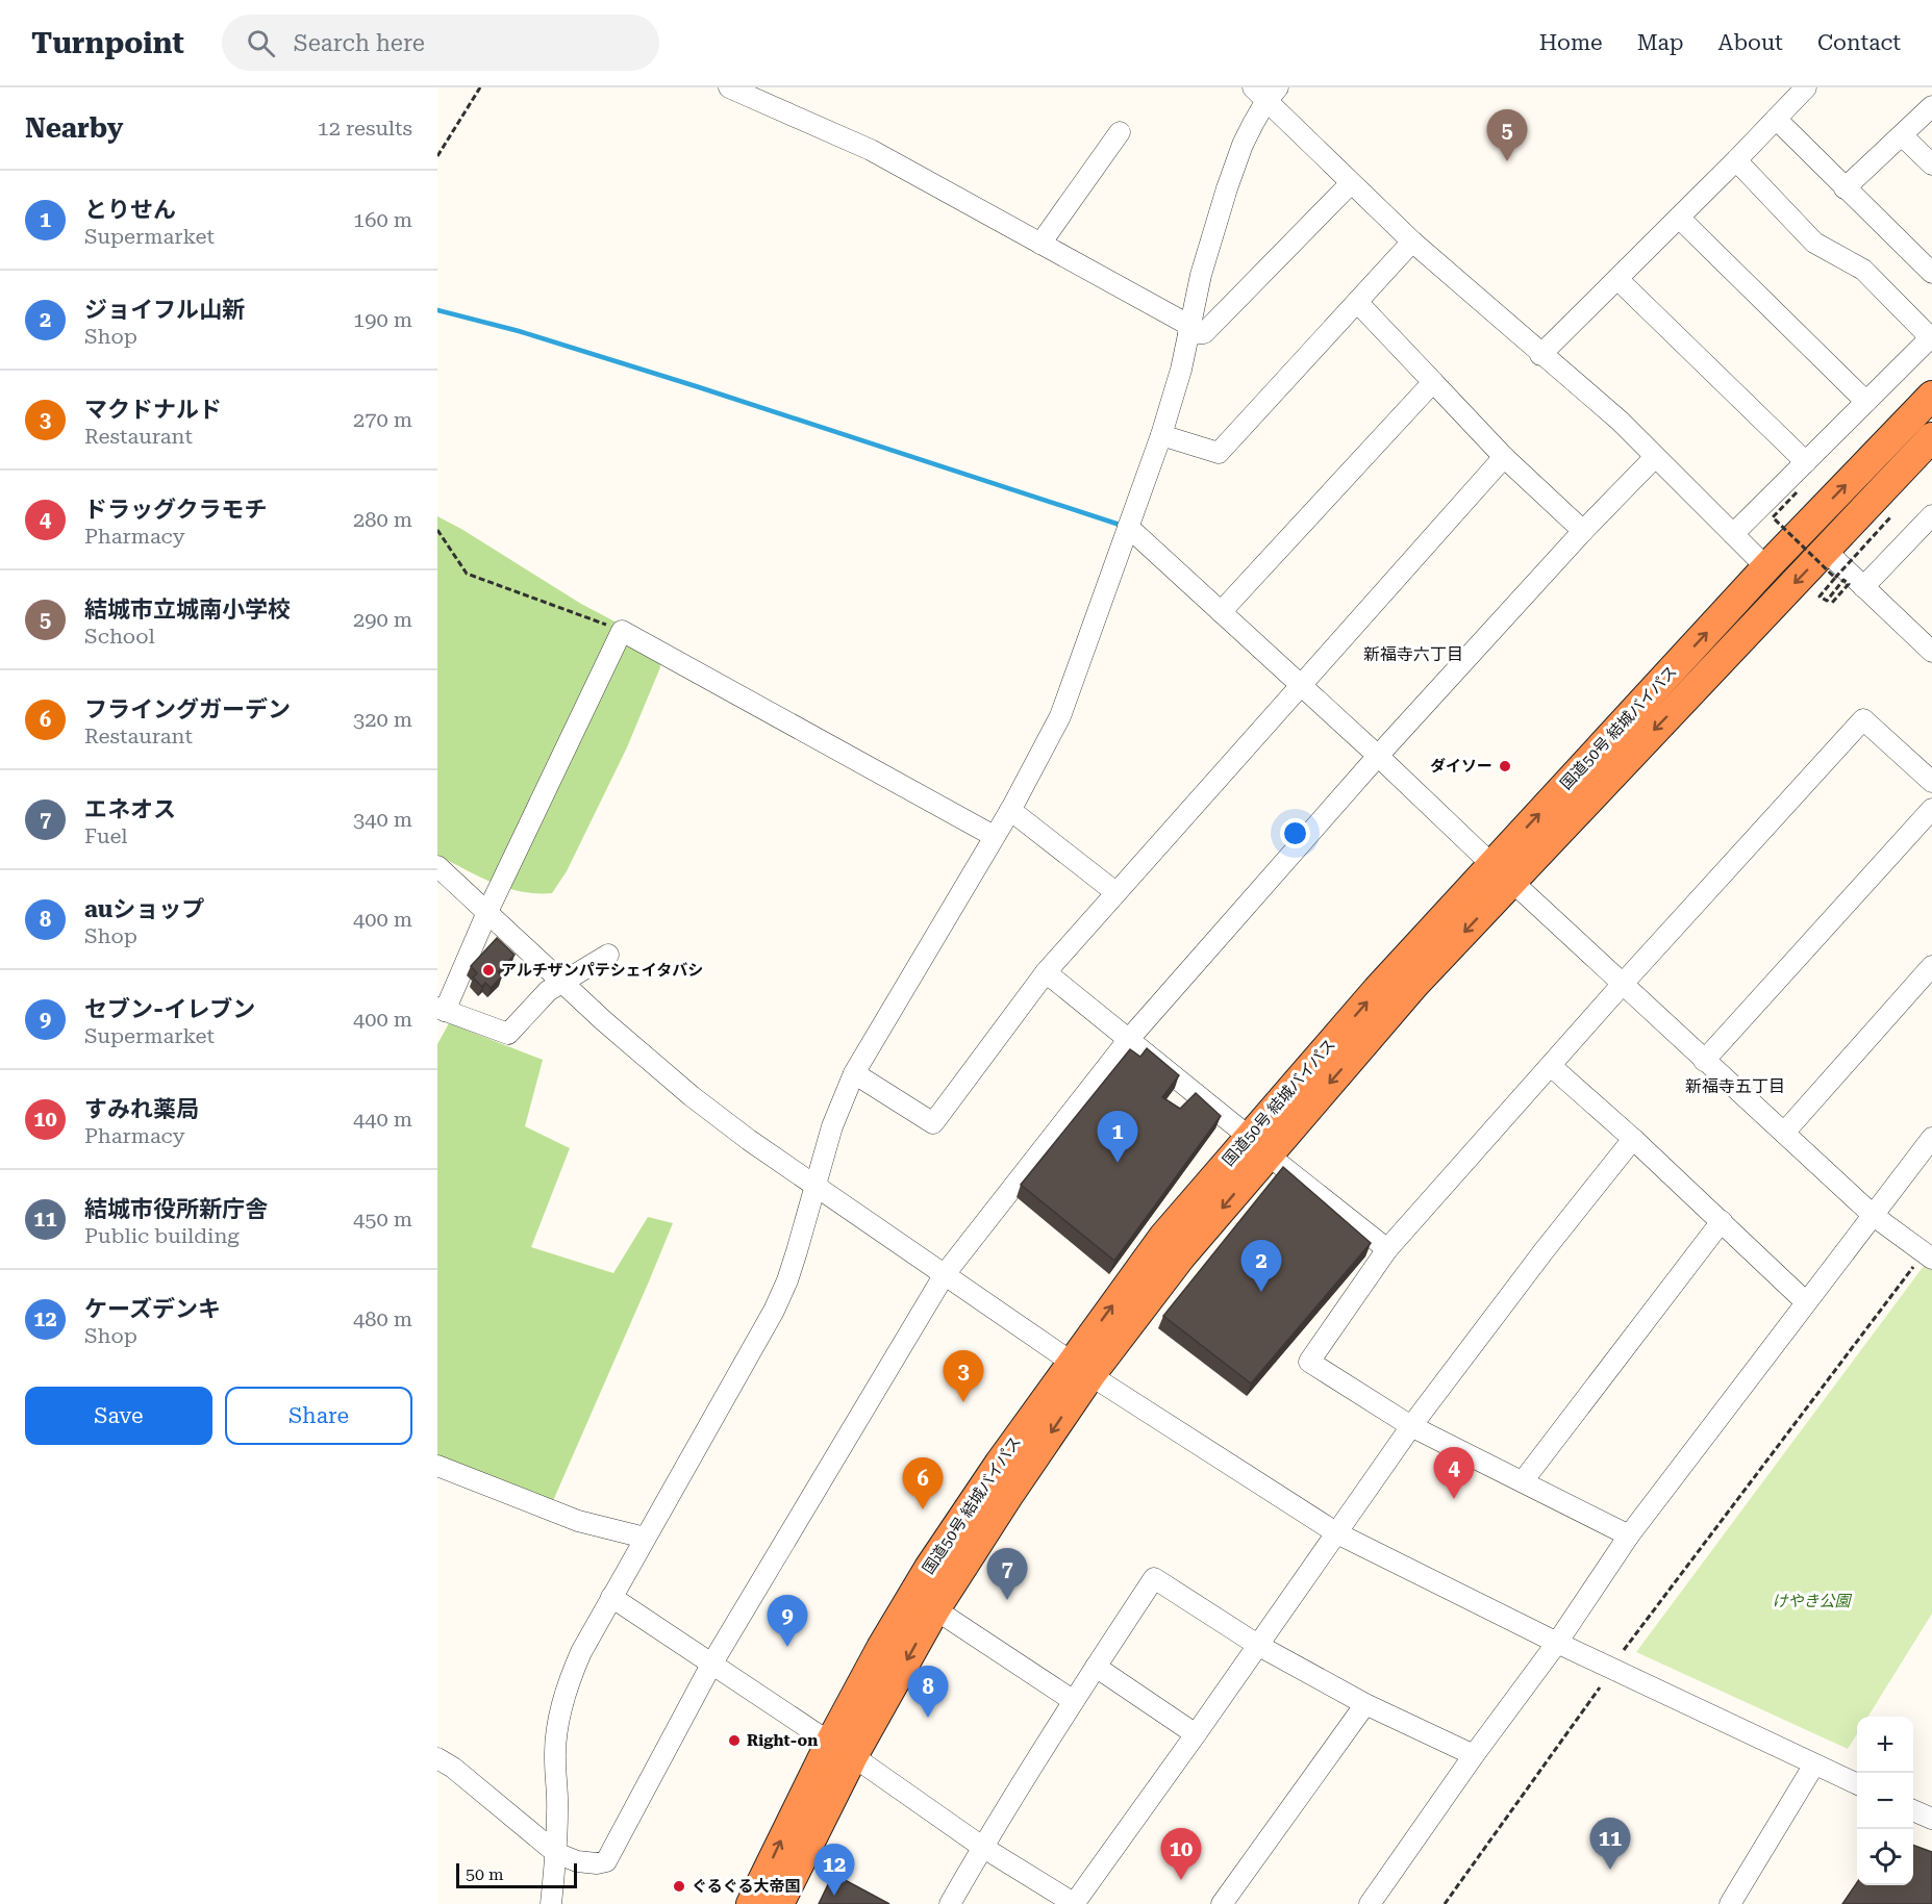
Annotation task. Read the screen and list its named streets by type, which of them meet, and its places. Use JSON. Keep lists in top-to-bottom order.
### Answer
{
  "streets": {
    "highway": ["国道50号 結城バイパス"]
  },
  "districts": ["新福寺六丁目", "新福寺五丁目"],
  "parks": ["けやき公園"],
  "places": [
    "ダイソー",
    "アルチザンパテシェイタバシ",
    "Right-on",
    "ぐるぐる大帝国"
  ],
  "scale_bar": "50 m",
  "page": {
    "header": "Turnpoint",
    "search": "Search here",
    "nav": [
      "Home",
      "Map",
      "About",
      "Contact"
    ],
    "heading": ["Nearby", "12 results"],
    "pins": [
      "5",
      "1",
      "2",
      "3",
      "4",
      "6",
      "7",
      "9",
      "8",
      "11",
      "10",
      "12"
    ],
    "list": [
      {
        "mark": "1",
        "name": "とりせん",
        "note": "Supermarket",
        "value": "160 m"
      },
      {
        "mark": "2",
        "name": "ジョイフル山新",
        "note": "Shop",
        "value": "190 m"
      },
      {
        "mark": "3",
        "name": "マクドナルド",
        "note": "Restaurant",
        "value": "270 m"
      },
      {
        "mark": "4",
        "name": "ドラッグクラモチ",
        "note": "Pharmacy",
        "value": "280 m"
      },
      {
        "mark": "5",
        "name": "結城市立城南小学校",
        "note": "School",
        "value": "290 m"
      },
      {
        "mark": "6",
        "name": "フライングガーデン",
        "note": "Restaurant",
        "value": "320 m"
      },
      {
        "mark": "7",
        "name": "エネオス",
        "note": "Fuel",
        "value": "340 m"
      },
      {
        "mark": "8",
        "name": "auショップ",
        "note": "Shop",
        "value": "400 m"
      },
      {
        "mark": "9",
        "name": "セブン-イレブン",
        "note": "Supermarket",
        "value": "400 m"
      },
      {
        "mark": "10",
        "name": "すみれ薬局",
        "note": "Pharmacy",
        "value": "440 m"
      },
      {
        "mark": "11",
        "name": "結城市役所新庁舎",
        "note": "Public building",
        "value": "450 m"
      },
      {
        "mark": "12",
        "name": "ケーズデンキ",
        "note": "Shop",
        "value": "480 m"
      }
    ],
    "buttons": ["Save", "Share"],
    "map_buttons": ["+", "−"],
    "scale": "50 m"
  }
}
